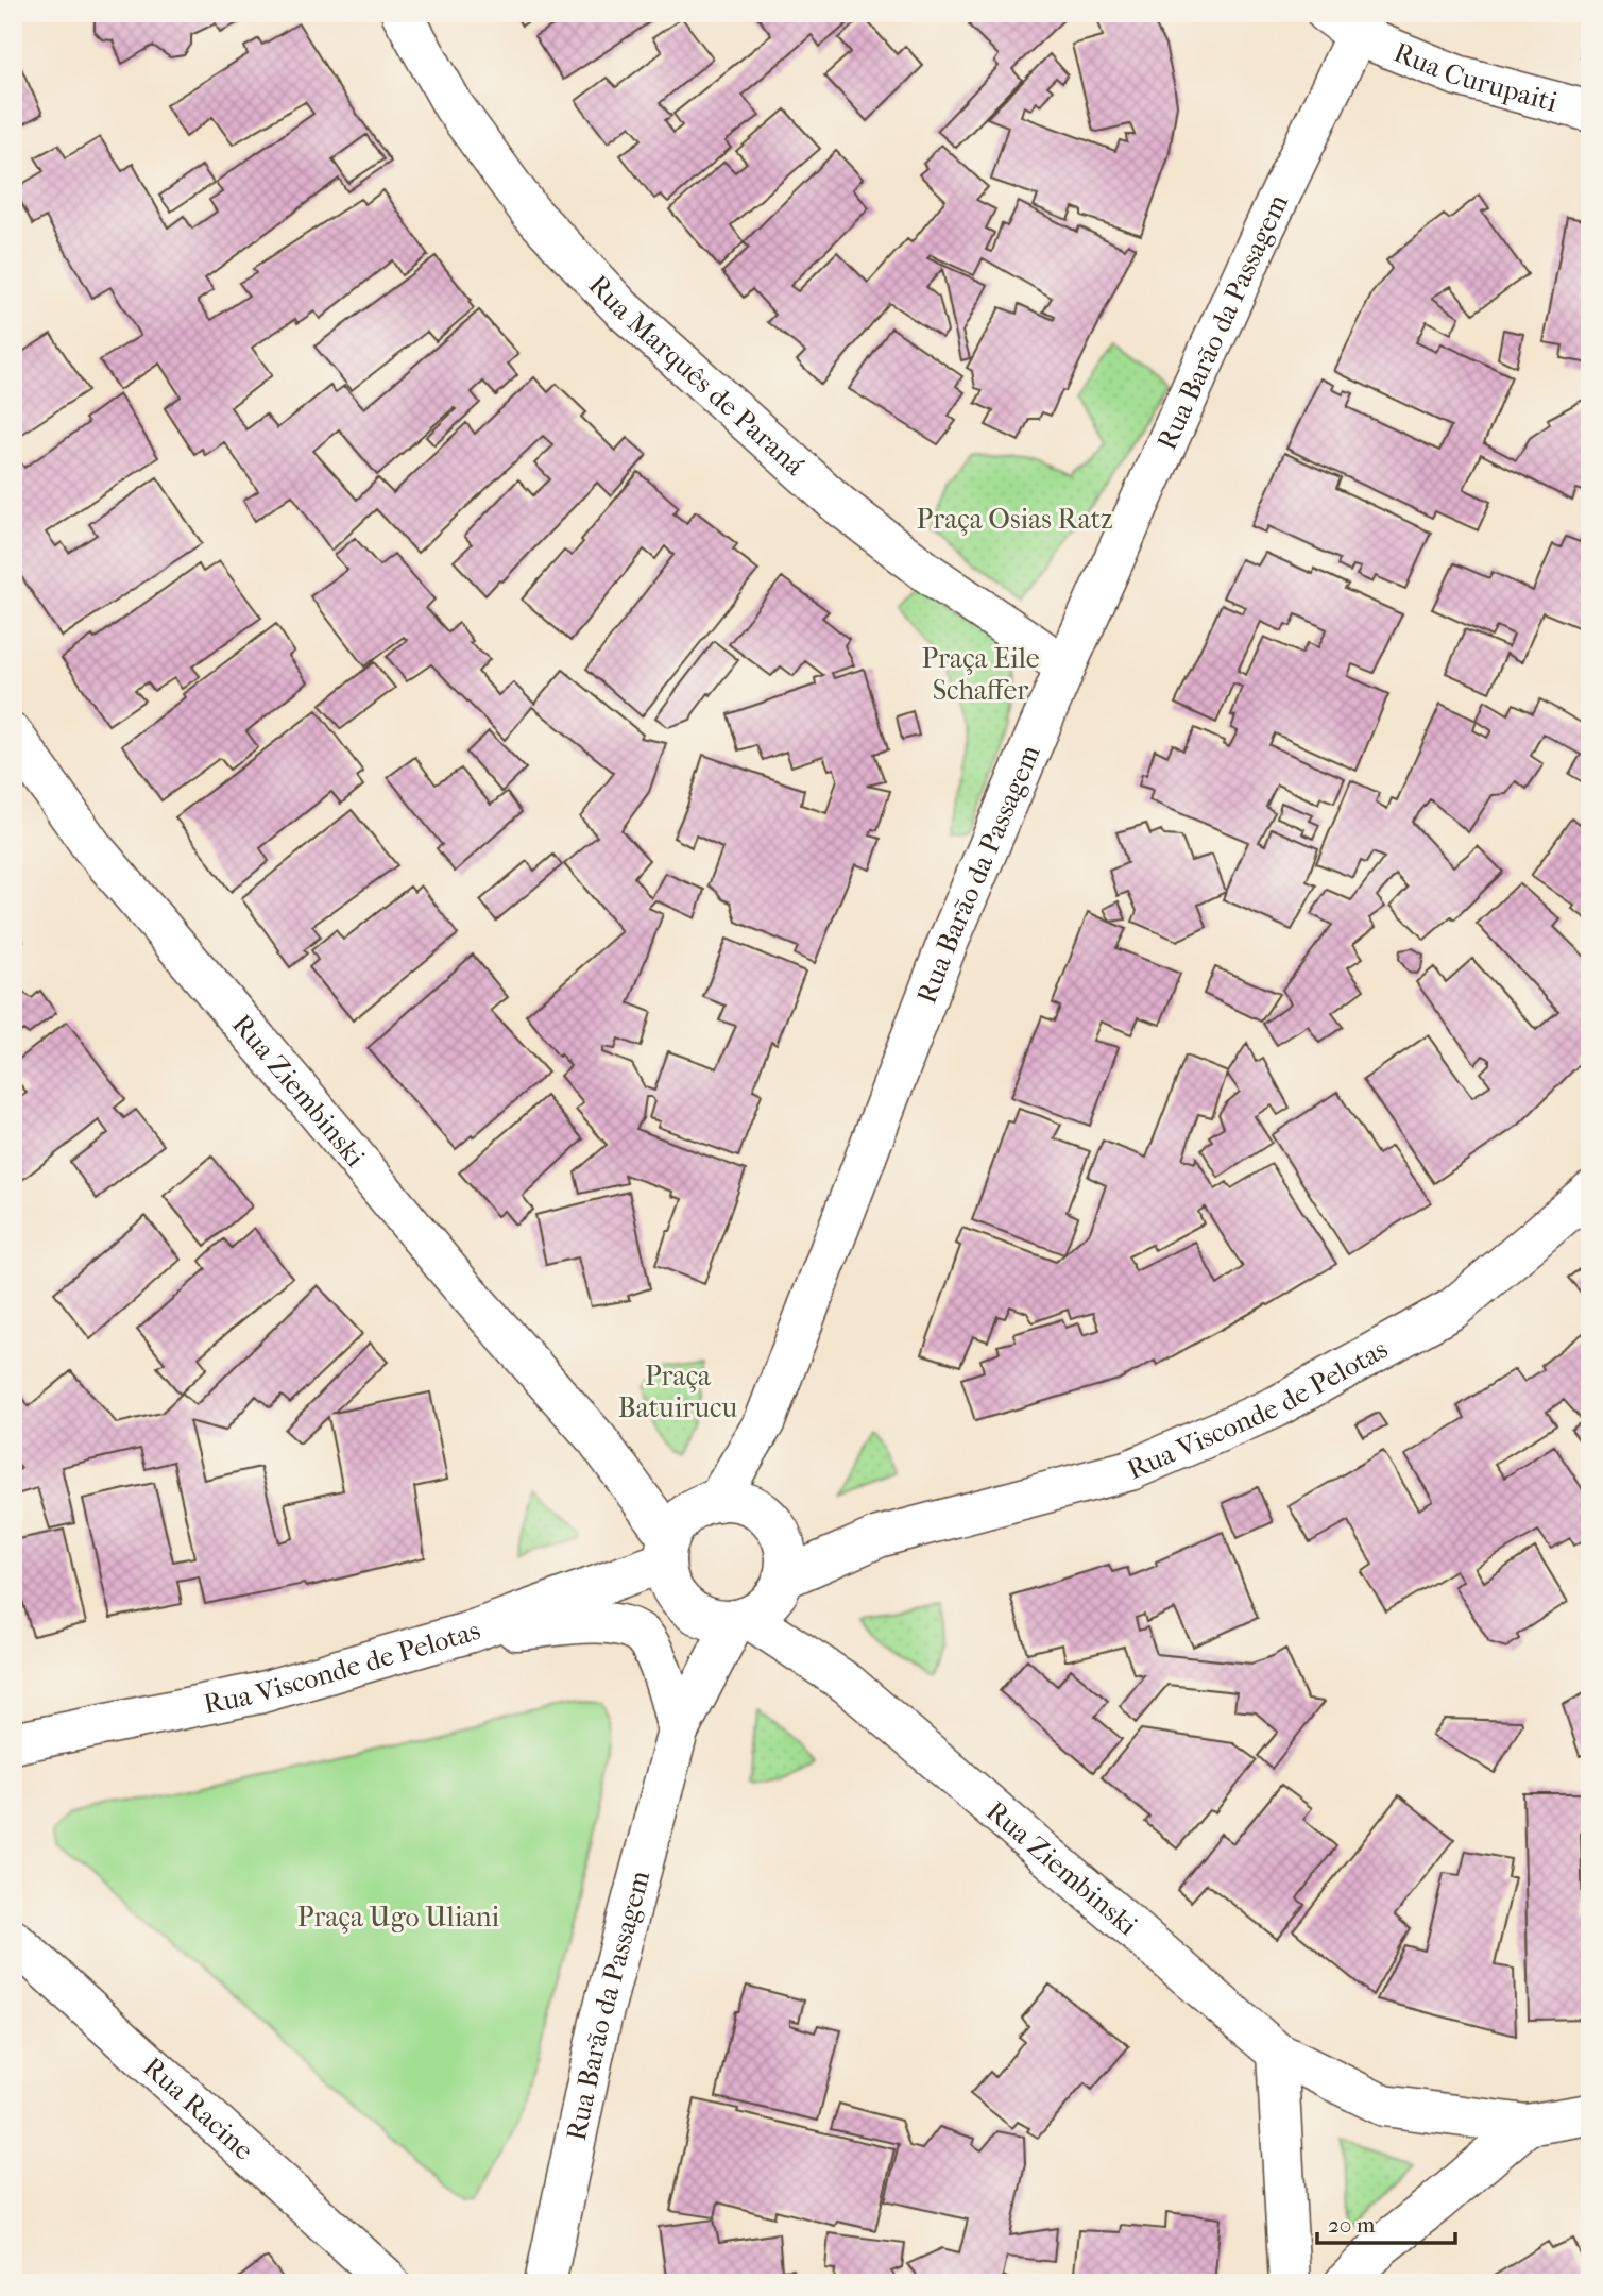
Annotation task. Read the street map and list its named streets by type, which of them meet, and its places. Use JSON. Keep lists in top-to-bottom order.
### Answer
{
  "streets": {
    "street": [
      "Rua Curupaiti",
      "Rua Barão da Passagem",
      "Rua Marquês de Paraná",
      "Rua Ziembinski",
      "Rua Visconde de Pelotas",
      "Rua Racine"
    ]
  },
  "crossings": [
    ["Rua Curupaiti", "Rua Barão da Passagem"],
    ["Rua Barão da Passagem", "Rua Marquês de Paraná"],
    ["Rua Barão da Passagem", "Rua Ziembinski"],
    ["Rua Barão da Passagem", "Rua Visconde de Pelotas"],
    ["Rua Ziembinski", "Rua Visconde de Pelotas"]
  ],
  "parks": [
    "Praça Osias Ratz",
    "Praça Eile Schaffer",
    "Praça Batuirucu",
    "Praça Ugo Uliani"
  ],
  "scale_bar": "20 m"
}
